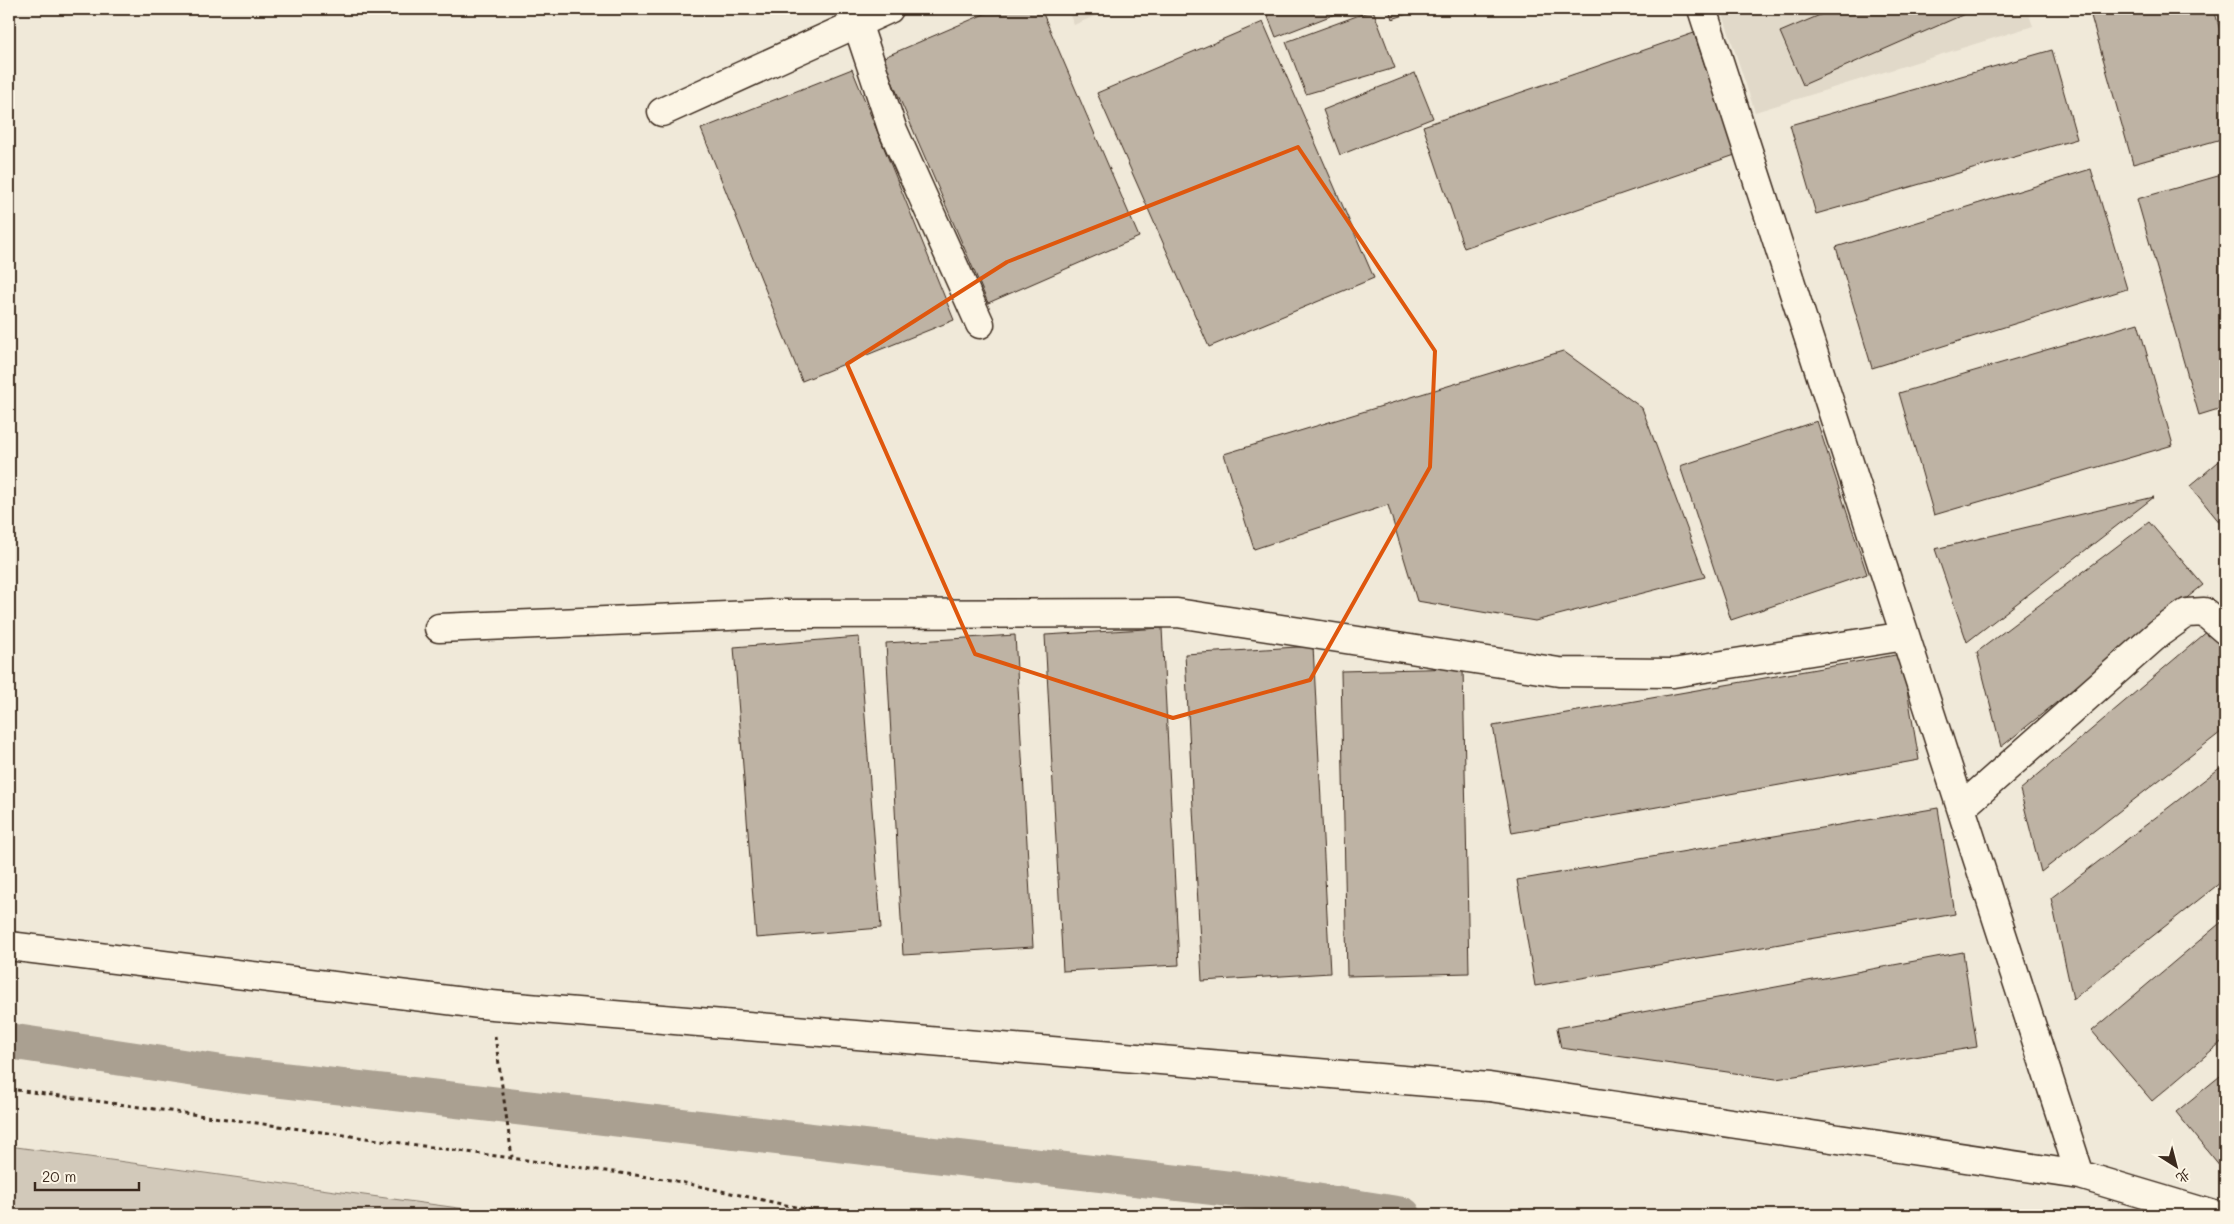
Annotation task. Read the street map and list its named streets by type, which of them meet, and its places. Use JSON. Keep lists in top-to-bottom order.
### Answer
{
  "scale_bar": "20 m",
  "north": "bottom right"
}
